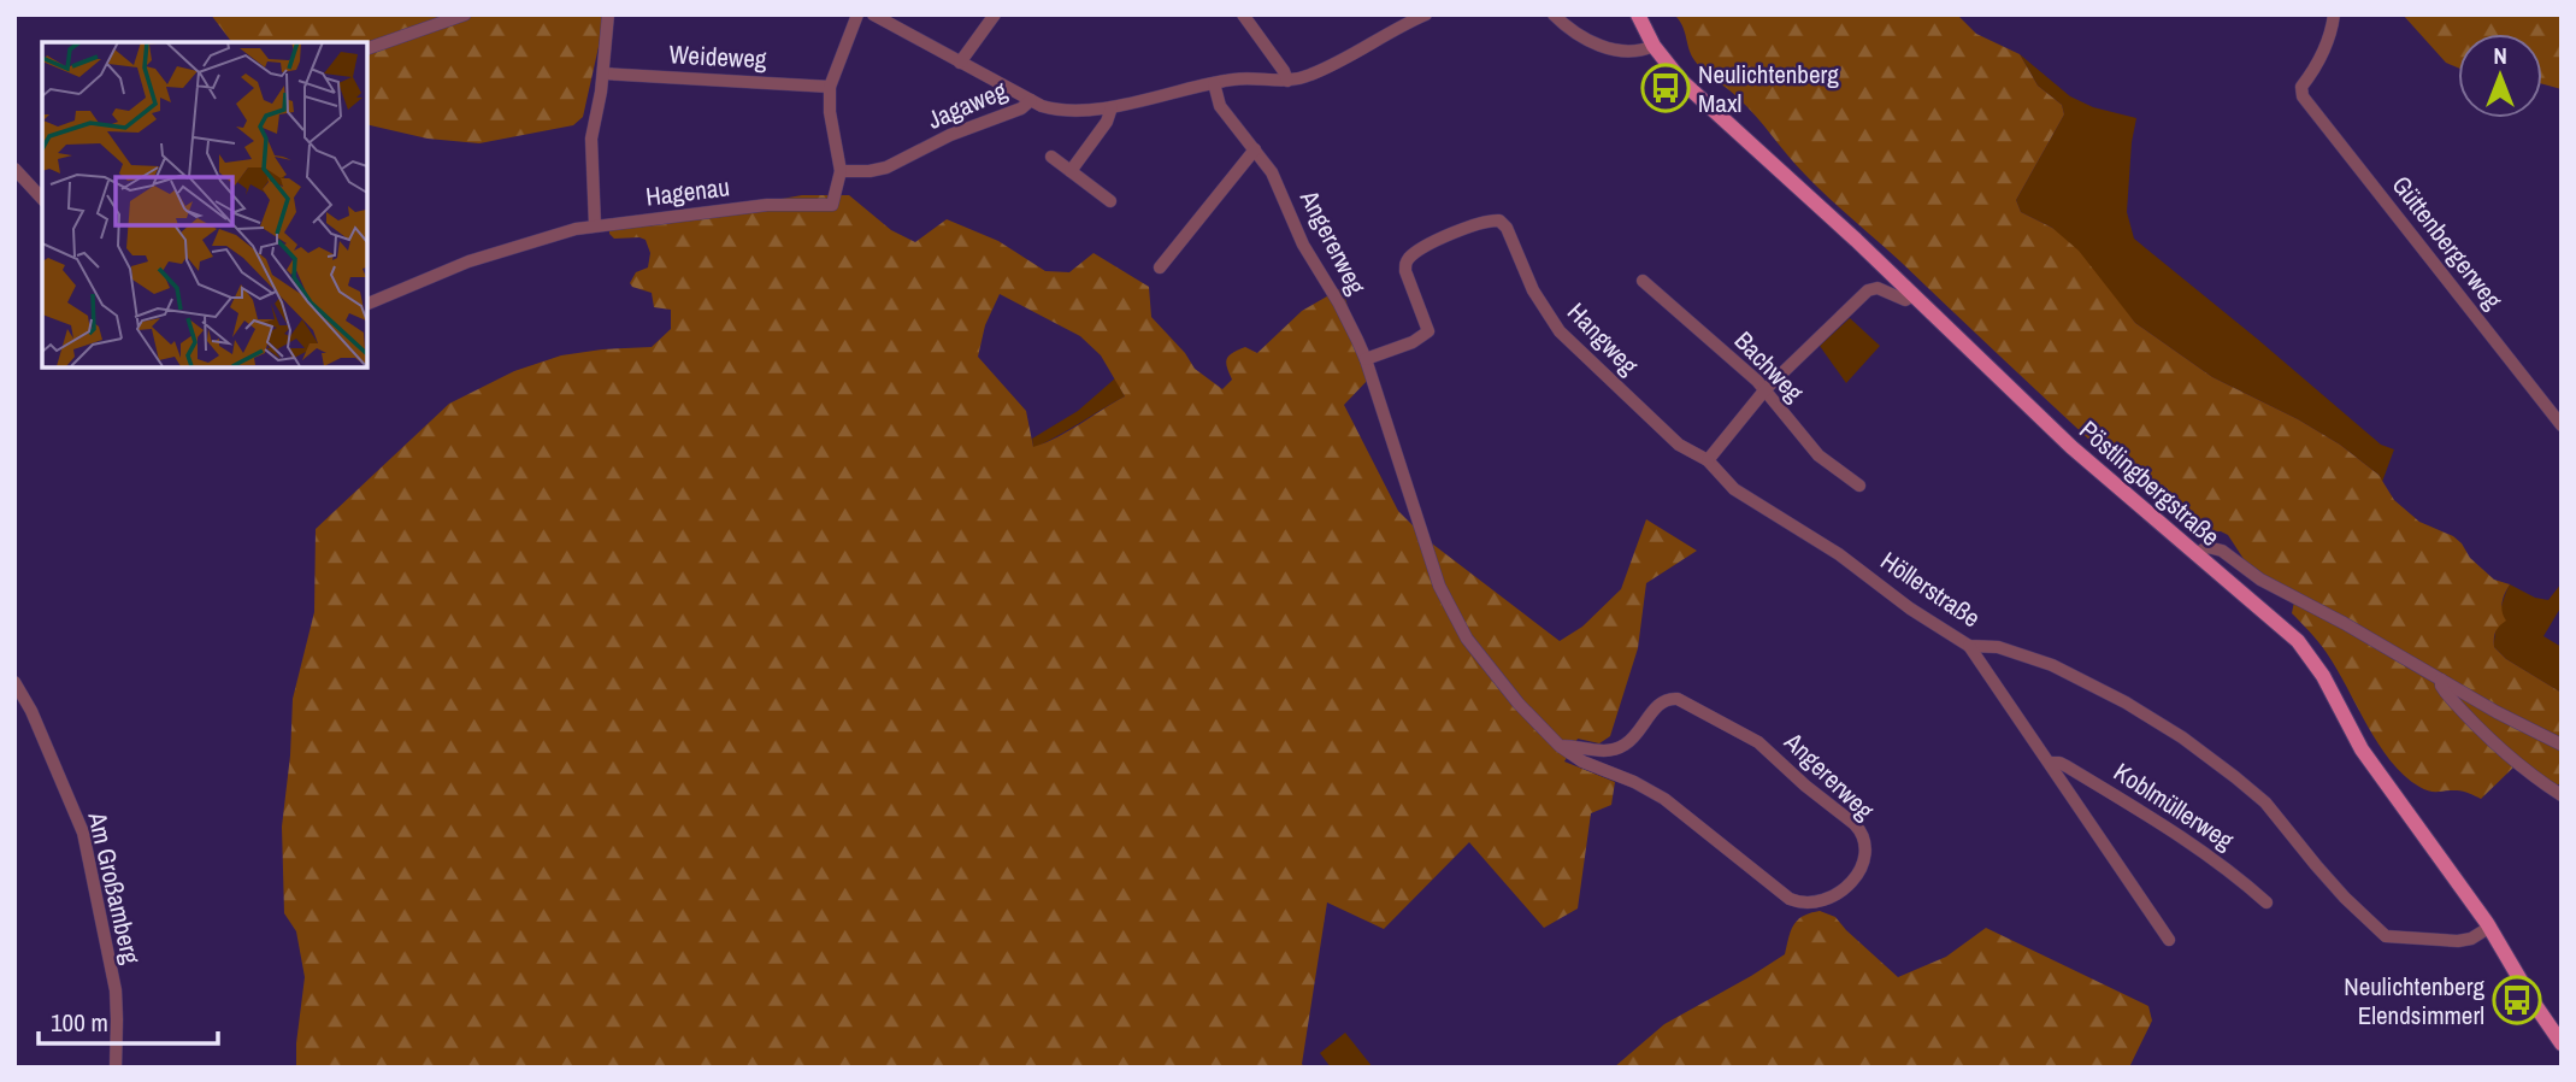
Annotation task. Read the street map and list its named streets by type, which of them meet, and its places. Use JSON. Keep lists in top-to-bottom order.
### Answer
{
  "streets": {
    "main road": ["Pöstlingbergstraße"],
    "street": [
      "Weideweg",
      "Jagaweg",
      "Hagenau",
      "Angererweg",
      "Güttenbergerweg",
      "Hangweg",
      "Bachweg",
      "Höllerstraße",
      "Koblmüllerweg",
      "Am Großamberg"
    ]
  },
  "crossings": [
    ["Jagaweg", "Hagenau"],
    ["Jagaweg", "Angererweg"],
    ["Angererweg", "Hangweg"],
    ["Hangweg", "Höllerstraße"],
    ["Pöstlingbergstraße", "Höllerstraße"]
  ],
  "places": {
    "bus stop": ["Neulichtenberg Maxl", "Neulichtenberg Elendsimmerl"]
  },
  "scale_bar": "100 m",
  "north": "top"
}
